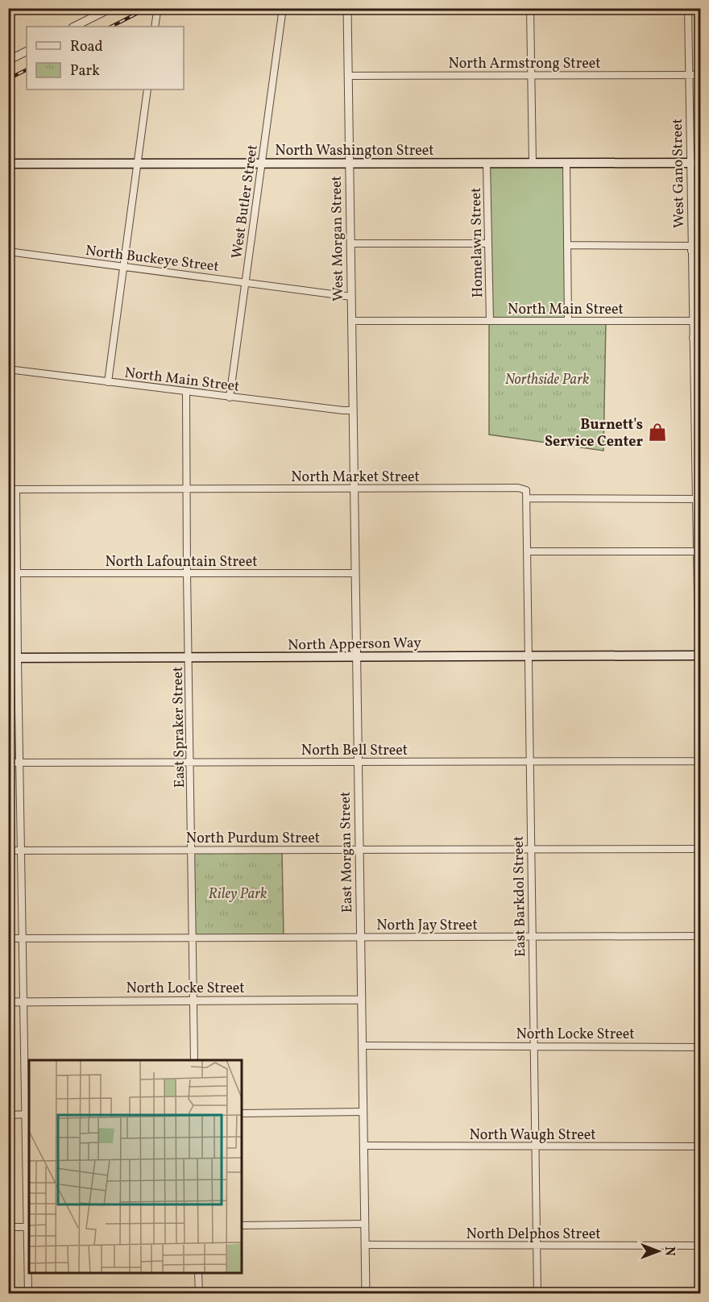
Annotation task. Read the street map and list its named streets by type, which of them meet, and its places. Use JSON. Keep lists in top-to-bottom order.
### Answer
{
  "streets": {
    "main road": ["North Washington Street", "North Apperson Way"],
    "street": [
      "North Armstrong Street",
      "West Gano Street",
      "West Butler Street",
      "West Morgan Street",
      "Homelawn Street",
      "North Buckeye Street",
      "North Main Street",
      "North Market Street",
      "North Lafountain Street",
      "East Spraker Street",
      "North Bell Street",
      "North Purdum Street",
      "East Morgan Street",
      "East Barkdol Street",
      "North Jay Street",
      "North Locke Street",
      "North Waugh Street",
      "North Delphos Street"
    ]
  },
  "crossings": [
    ["North Armstrong Street", "West Gano Street"],
    ["North Armstrong Street", "West Morgan Street"],
    ["North Washington Street", "West Gano Street"],
    ["North Washington Street", "West Butler Street"],
    ["North Washington Street", "West Morgan Street"],
    ["North Washington Street", "Homelawn Street"],
    ["West Gano Street", "North Main Street"],
    ["West Gano Street", "North Apperson Way"],
    ["West Gano Street", "North Bell Street"],
    ["West Butler Street", "North Buckeye Street"],
    ["West Butler Street", "North Main Street"],
    ["West Morgan Street", "North Buckeye Street"],
    ["West Morgan Street", "North Main Street"],
    ["West Morgan Street", "East Morgan Street"],
    ["Homelawn Street", "North Main Street"],
    ["North Main Street", "East Spraker Street"],
    ["North Main Street", "East Morgan Street"],
    ["North Market Street", "East Spraker Street"],
    ["North Market Street", "East Morgan Street"],
    ["North Market Street", "East Barkdol Street"],
    ["North Lafountain Street", "East Spraker Street"],
    ["North Lafountain Street", "East Morgan Street"],
    ["North Apperson Way", "East Spraker Street"],
    ["North Apperson Way", "East Morgan Street"],
    ["North Apperson Way", "East Barkdol Street"],
    ["East Spraker Street", "North Bell Street"],
    ["East Spraker Street", "North Purdum Street"],
    ["East Spraker Street", "North Jay Street"],
    ["East Spraker Street", "North Locke Street"],
    ["North Bell Street", "East Morgan Street"],
    ["North Bell Street", "East Barkdol Street"],
    ["North Purdum Street", "East Morgan Street"],
    ["North Purdum Street", "East Barkdol Street"],
    ["East Morgan Street", "North Jay Street"],
    ["East Morgan Street", "North Locke Street"],
    ["East Morgan Street", "North Waugh Street"],
    ["East Morgan Street", "North Delphos Street"],
    ["East Barkdol Street", "North Jay Street"],
    ["East Barkdol Street", "North Locke Street"],
    ["East Barkdol Street", "North Waugh Street"],
    ["East Barkdol Street", "North Delphos Street"]
  ],
  "parks": ["Northside Park", "Riley Park"],
  "places": {
    "shop": ["Burnett's Service Center"]
  },
  "legend": ["Road", "Park"],
  "north": "right"
}
